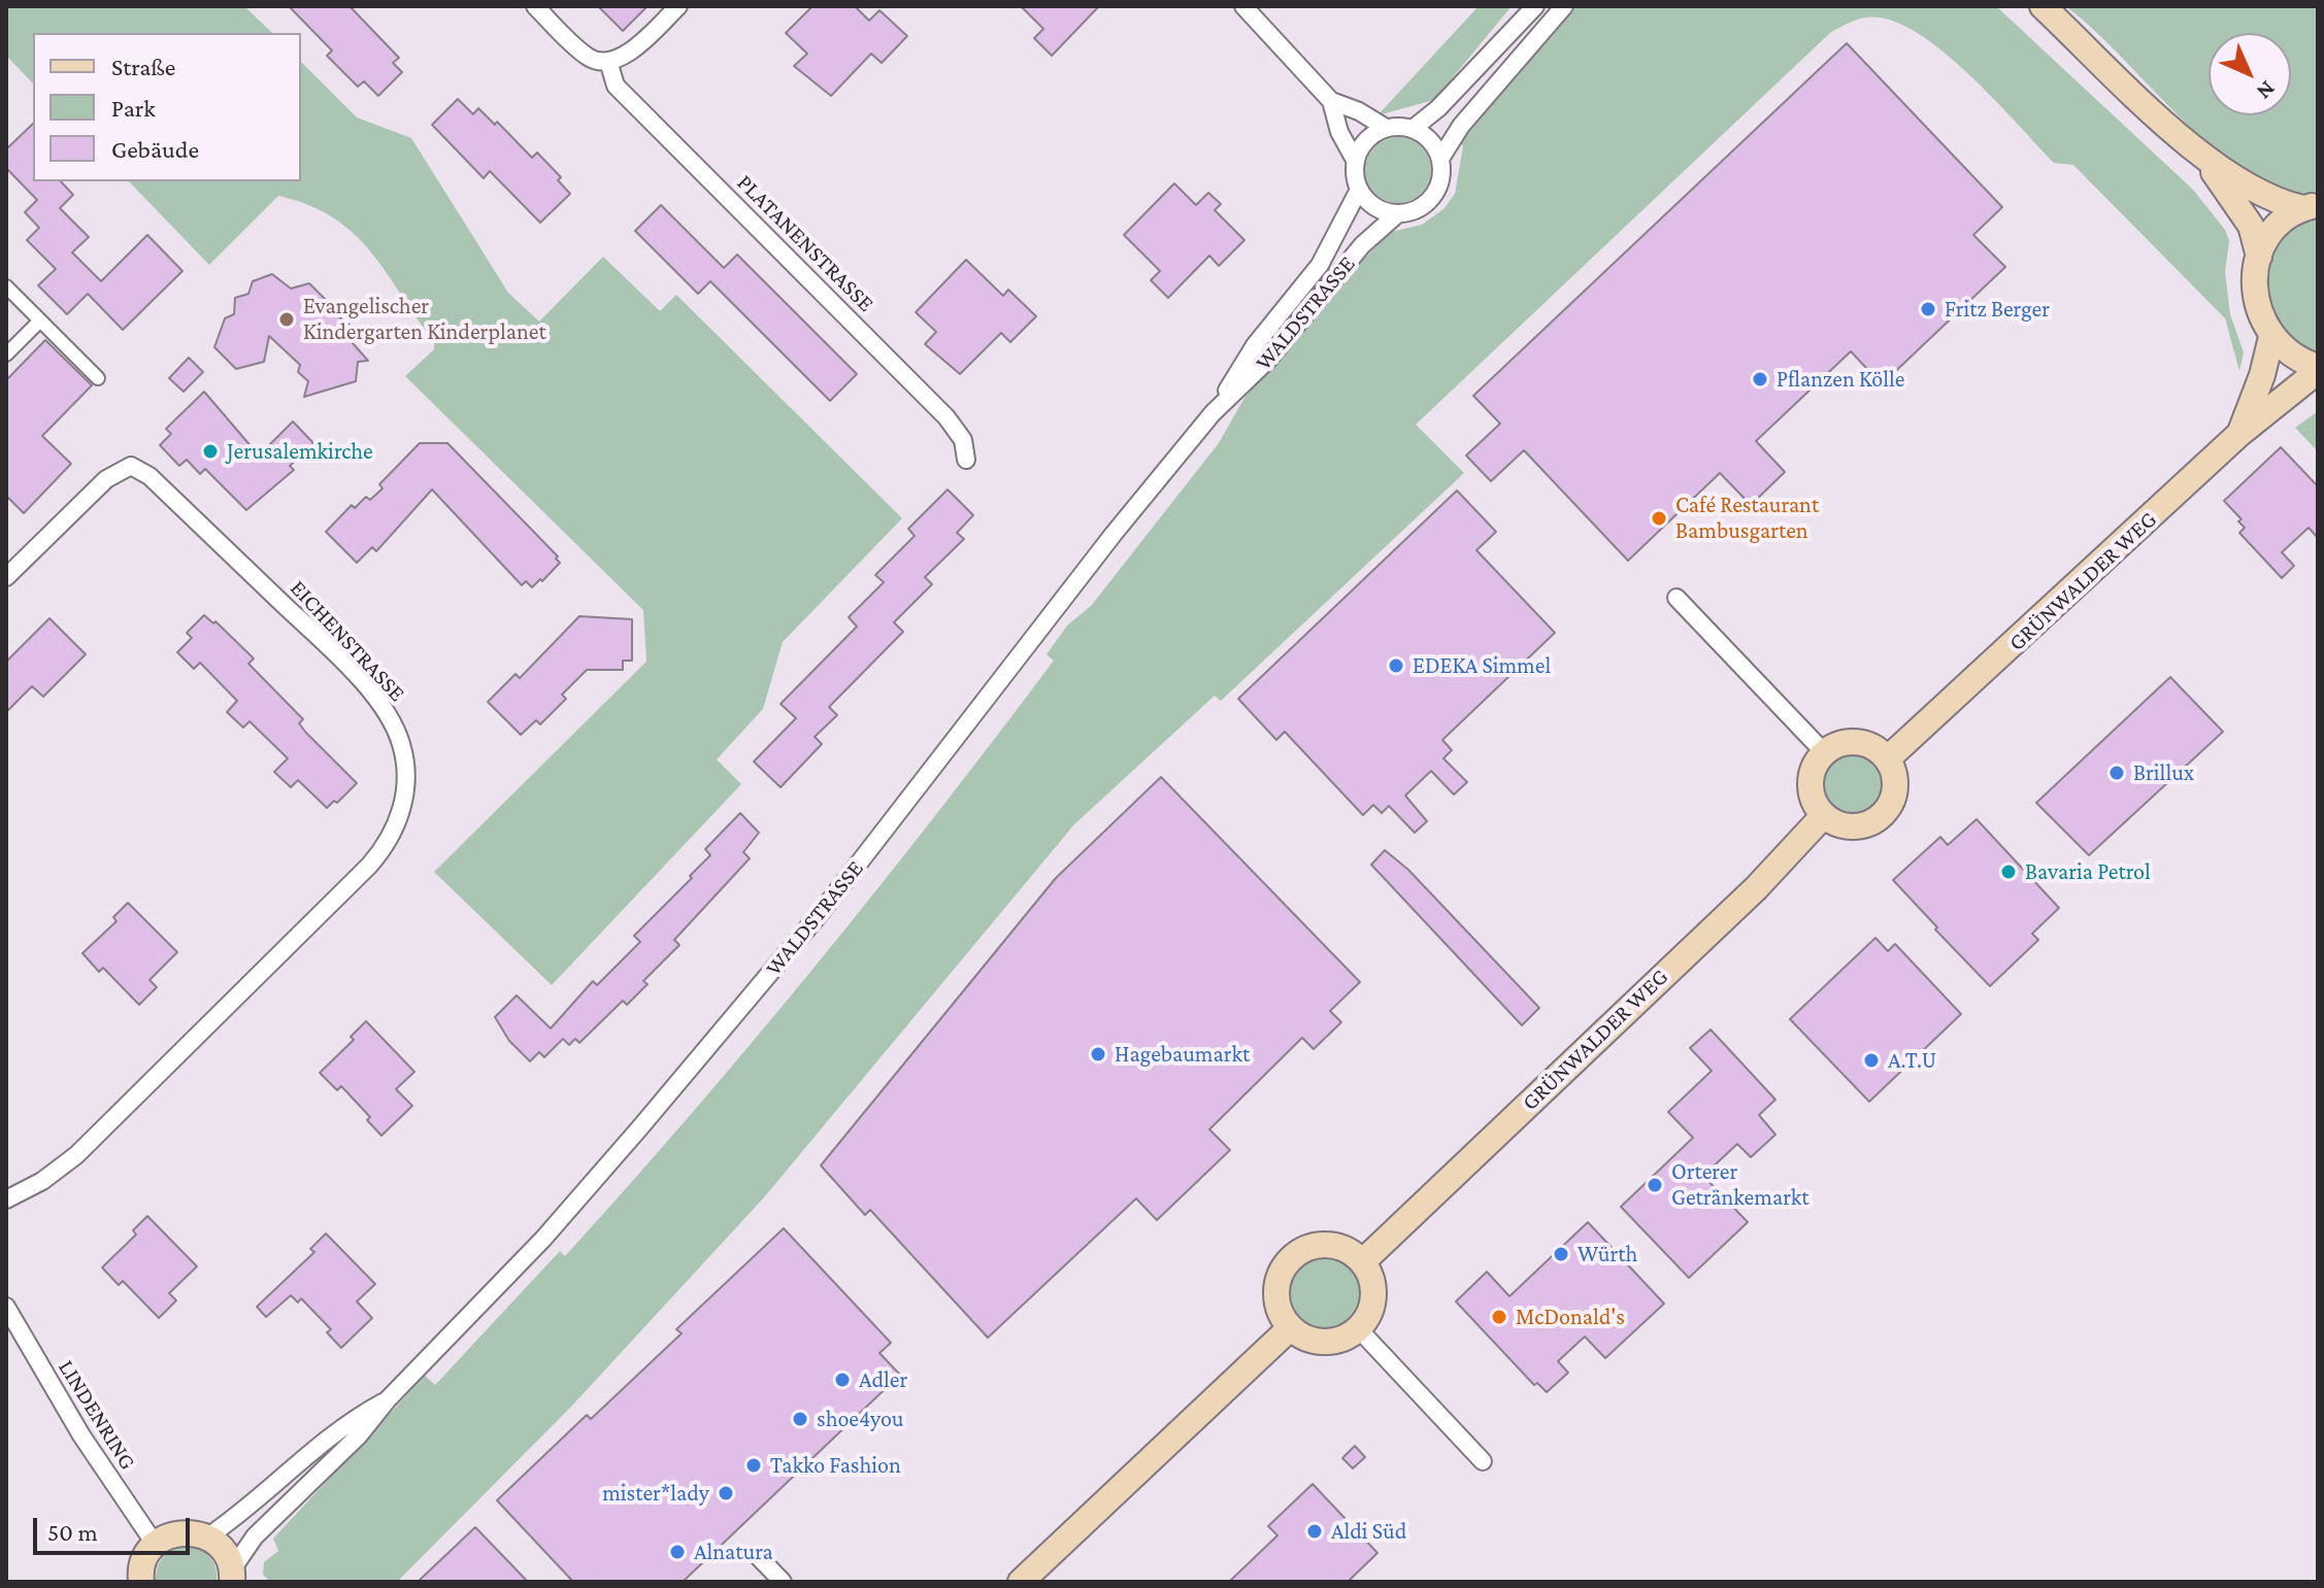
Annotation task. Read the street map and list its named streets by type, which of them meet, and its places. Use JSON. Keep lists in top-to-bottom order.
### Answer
{
  "streets": {
    "main road": ["WALDSTRASSE", "GRÜNWALDER WEG"],
    "street": ["PLATANENSTRASSE", "EICHENSTRASSE", "LINDENRING"]
  },
  "places": [
    "Fritz Berger",
    "Evangelischer Kindergarten Kinderplanet",
    "Pflanzen Kölle",
    "Jerusalemkirche",
    "Café Restaurant Bambusgarten",
    "EDEKA Simmel",
    "Brillux",
    "Bavaria Petrol",
    "Hagebaumarkt",
    "A.T.U",
    "Orterer Getränkemarkt",
    "Würth",
    "McDonald's",
    "Adler",
    "shoe4you",
    "Takko Fashion",
    "mister*lady",
    "Aldi Süd",
    "Alnatura"
  ],
  "legend": ["Straße", "Park", "Gebäude"],
  "scale_bar": "50 m",
  "north": "bottom right"
}
